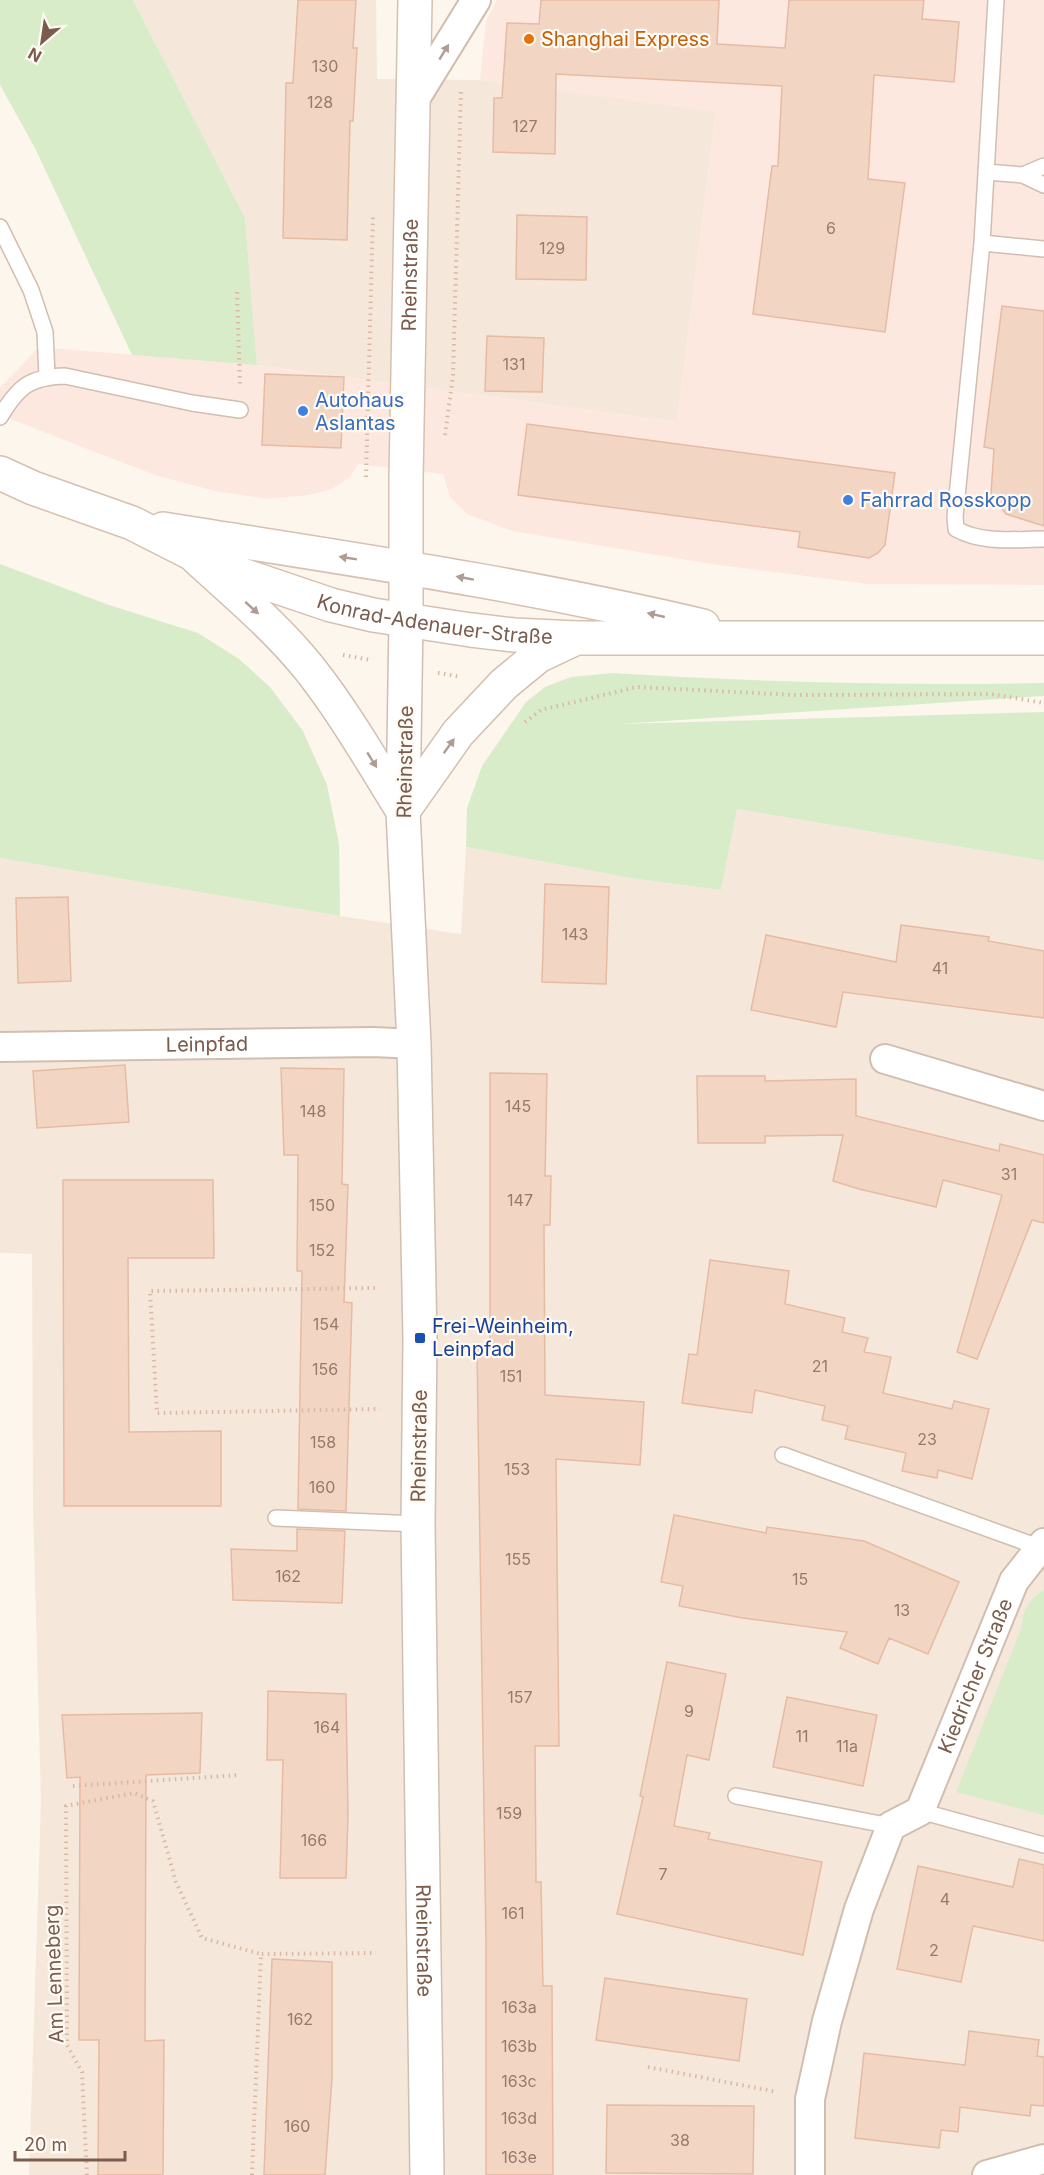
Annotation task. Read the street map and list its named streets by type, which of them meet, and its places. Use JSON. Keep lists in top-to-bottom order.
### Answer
{
  "streets": {
    "main road": ["Rheinstraße", "Konrad-Adenauer-Straße"],
    "street": ["Leinpfad", "Kiedricher Straße"],
    "path": ["Am Lenneberg"]
  },
  "crossings": [
    ["Rheinstraße", "Konrad-Adenauer-Straße"],
    ["Rheinstraße", "Leinpfad"]
  ],
  "places": {
    "other": ["Shanghai Express", "Autohaus Aslantas", "Fahrrad Rosskopp"],
    "transit": ["Frei-Weinheim, Leinpfad"]
  },
  "house_numbers": [
    "130",
    "128",
    "127",
    "6",
    "129",
    "131",
    "143",
    "41",
    "145",
    "148",
    "31",
    "147",
    "150",
    "152",
    "154",
    "21",
    "156",
    "151",
    "23",
    "158",
    "153",
    "160",
    "155",
    "162",
    "15",
    "13",
    "157",
    "9",
    "164",
    "11",
    "11a",
    "159",
    "166",
    "7",
    "4",
    "161",
    "2",
    "163a",
    "162",
    "163b",
    "163c",
    "163d",
    "160",
    "38",
    "163e"
  ],
  "scale_bar": "20 m",
  "north": "bottom left"
}
